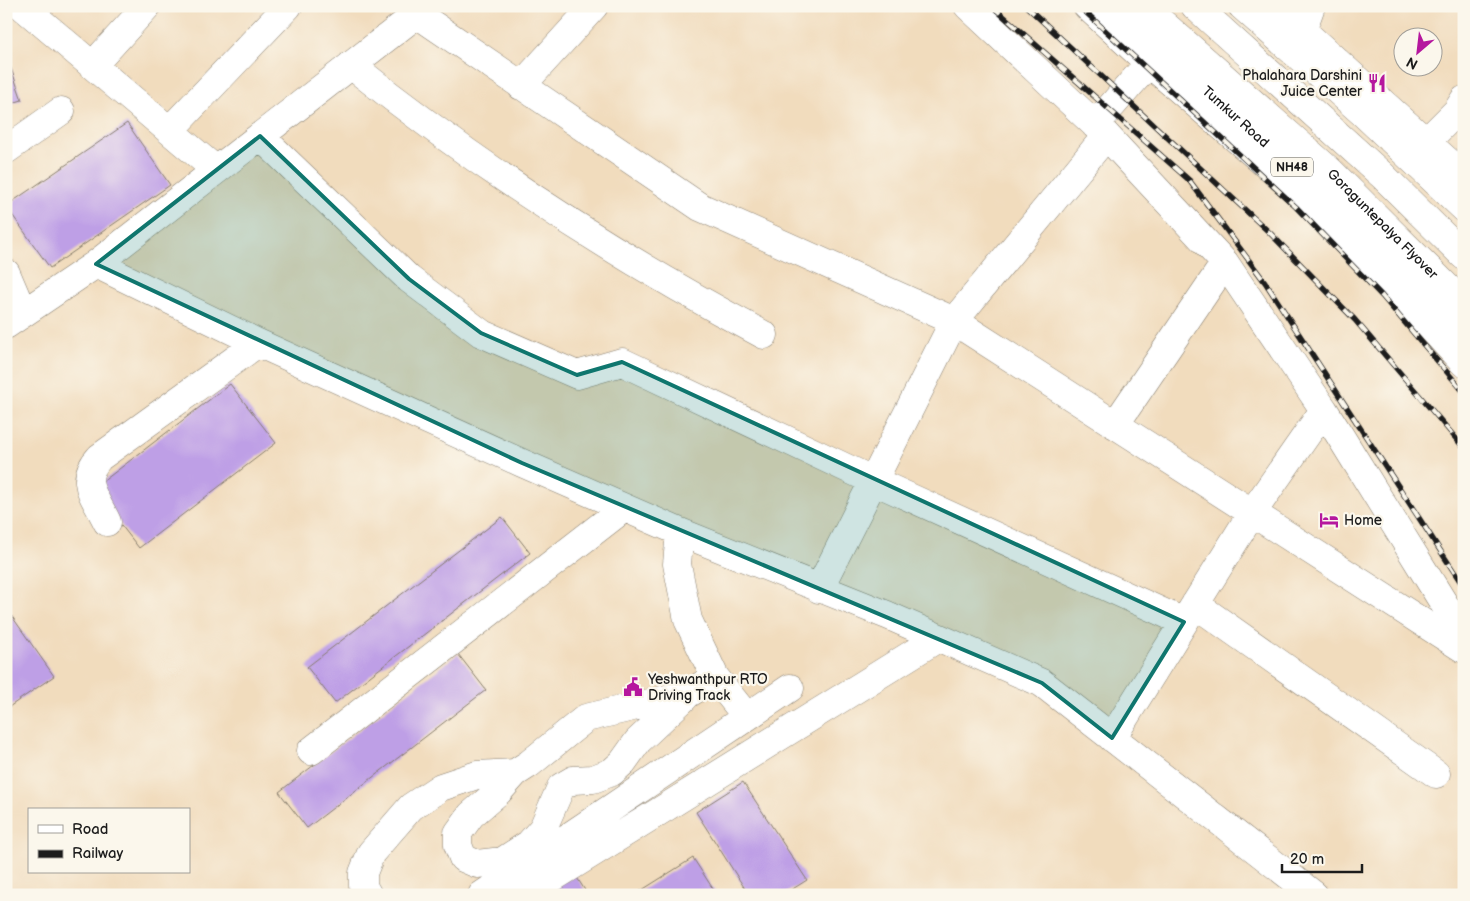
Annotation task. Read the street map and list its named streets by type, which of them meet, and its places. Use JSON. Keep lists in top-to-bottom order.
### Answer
{
  "streets": {
    "main road": ["Tumkur Road", "NH48", "Goraguntepalya Flyover"]
  },
  "places": {
    "restaurant": ["Phalahara Darshini Juice Center"],
    "hotel": ["Home"],
    "public building": ["Yeshwanthpur RTO Driving Track"]
  },
  "legend": ["Road", "Railway"],
  "scale_bar": "20 m",
  "north": "bottom left"
}
